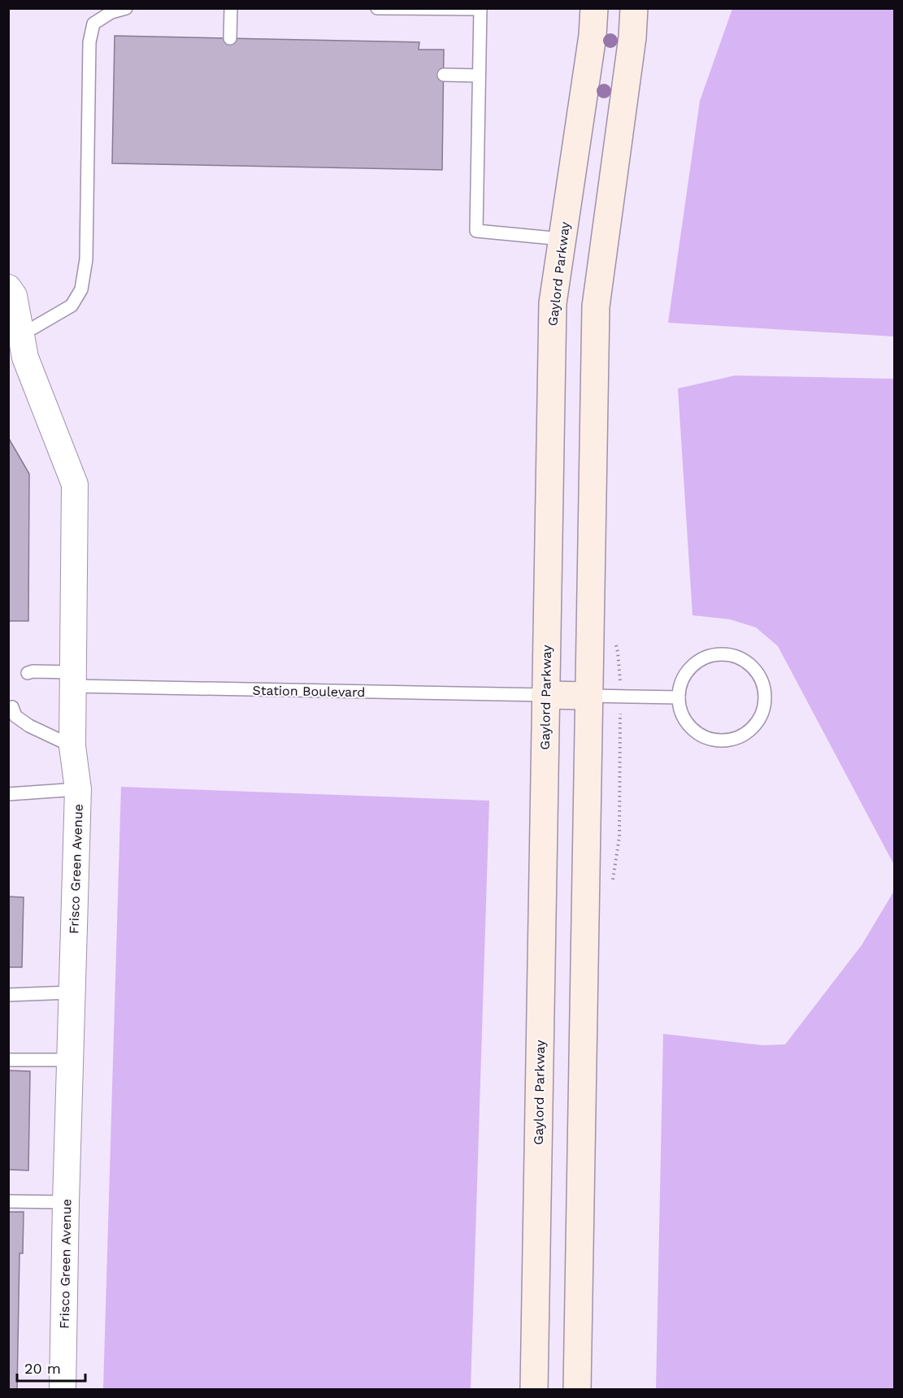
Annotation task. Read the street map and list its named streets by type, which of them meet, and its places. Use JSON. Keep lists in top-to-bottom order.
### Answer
{
  "streets": {
    "street": ["Gaylord Parkway", "Frisco Green Avenue"],
    "lane": ["Station Boulevard"]
  },
  "crossings": [
    ["Gaylord Parkway", "Station Boulevard"],
    ["Station Boulevard", "Frisco Green Avenue"]
  ],
  "scale_bar": "20 m"
}
